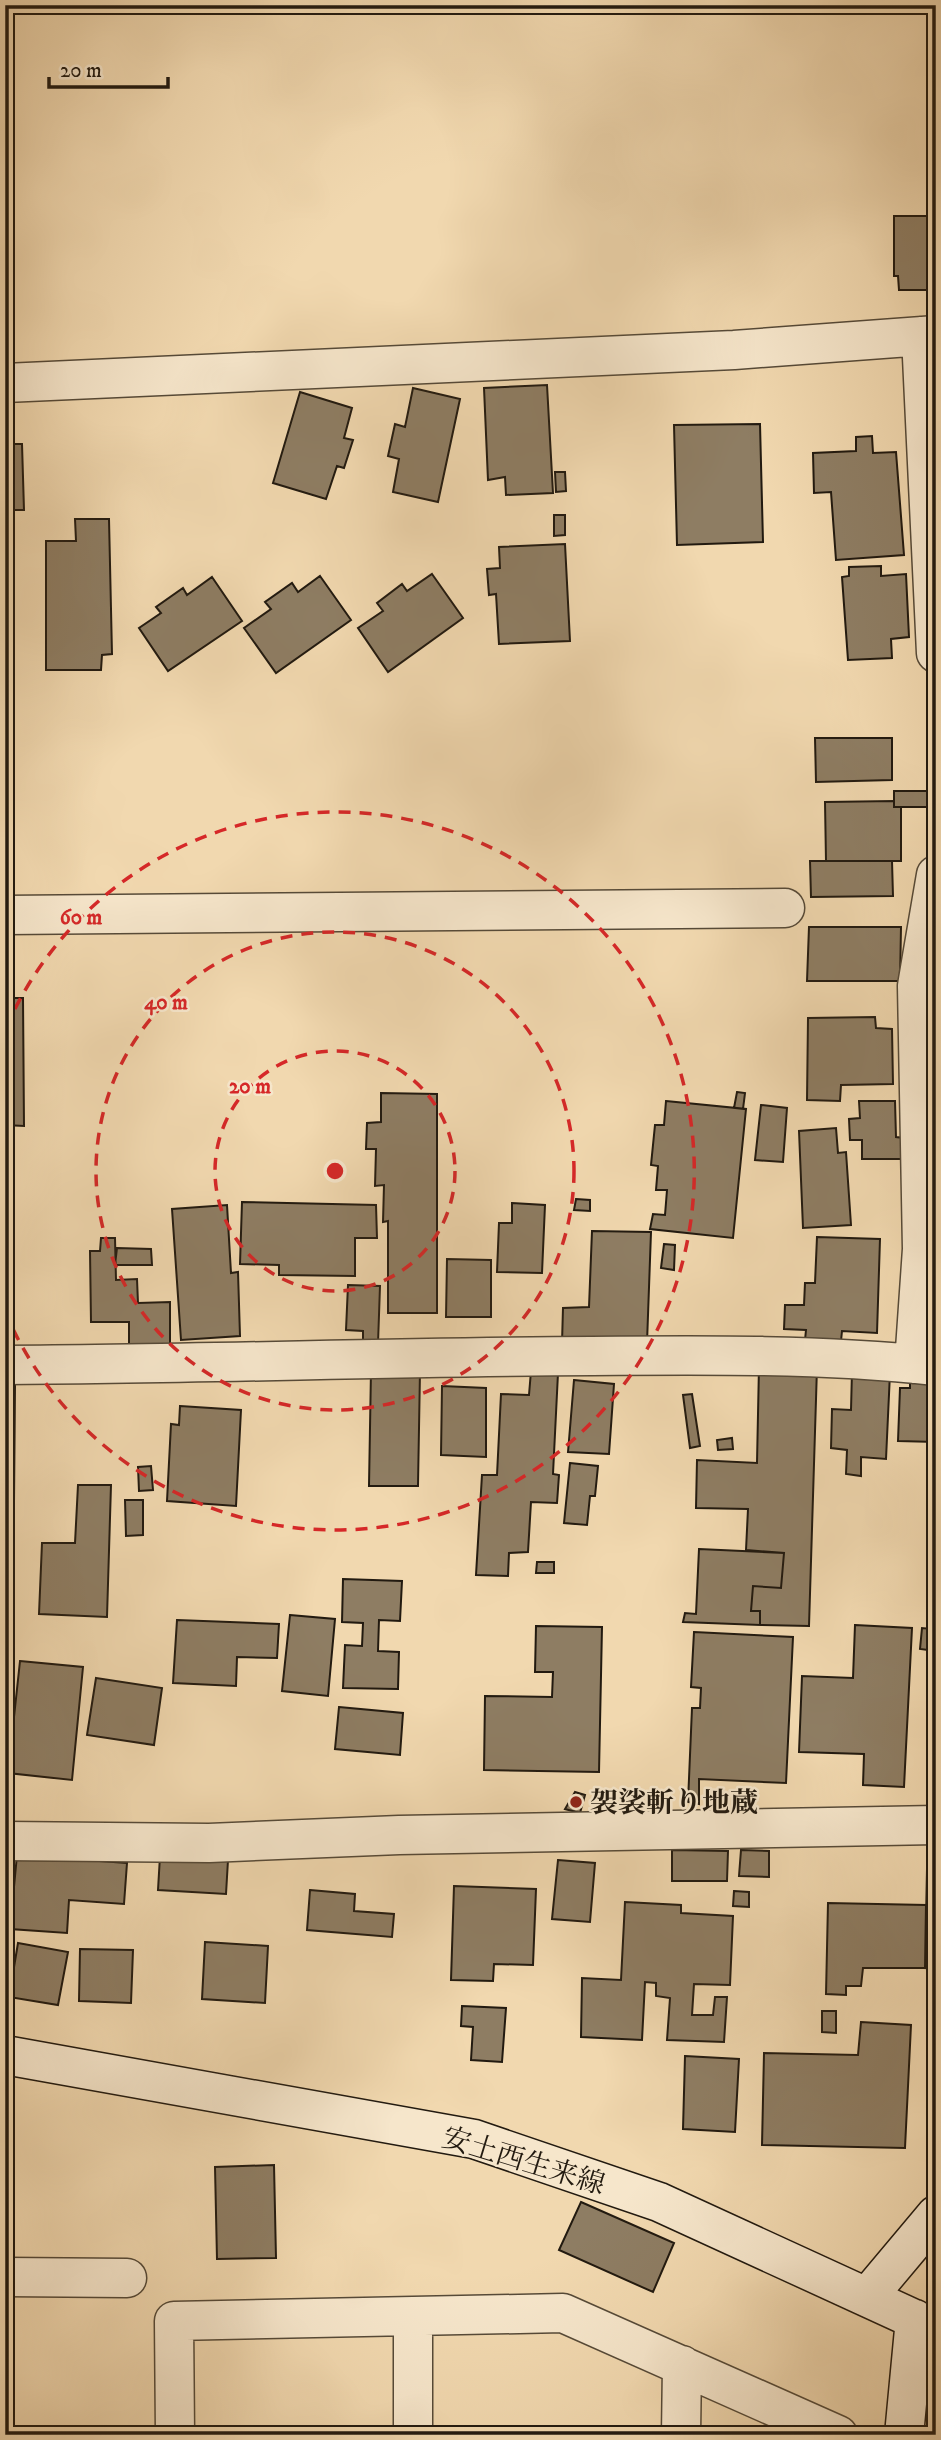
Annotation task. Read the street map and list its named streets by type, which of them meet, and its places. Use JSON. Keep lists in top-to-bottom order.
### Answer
{
  "streets": {
    "street": ["安土西生来線"]
  },
  "places": ["袈裟斬り地蔵"],
  "scale_bar": "20 m",
  "rings": ["60 m", "40 m", "20 m"]
}
